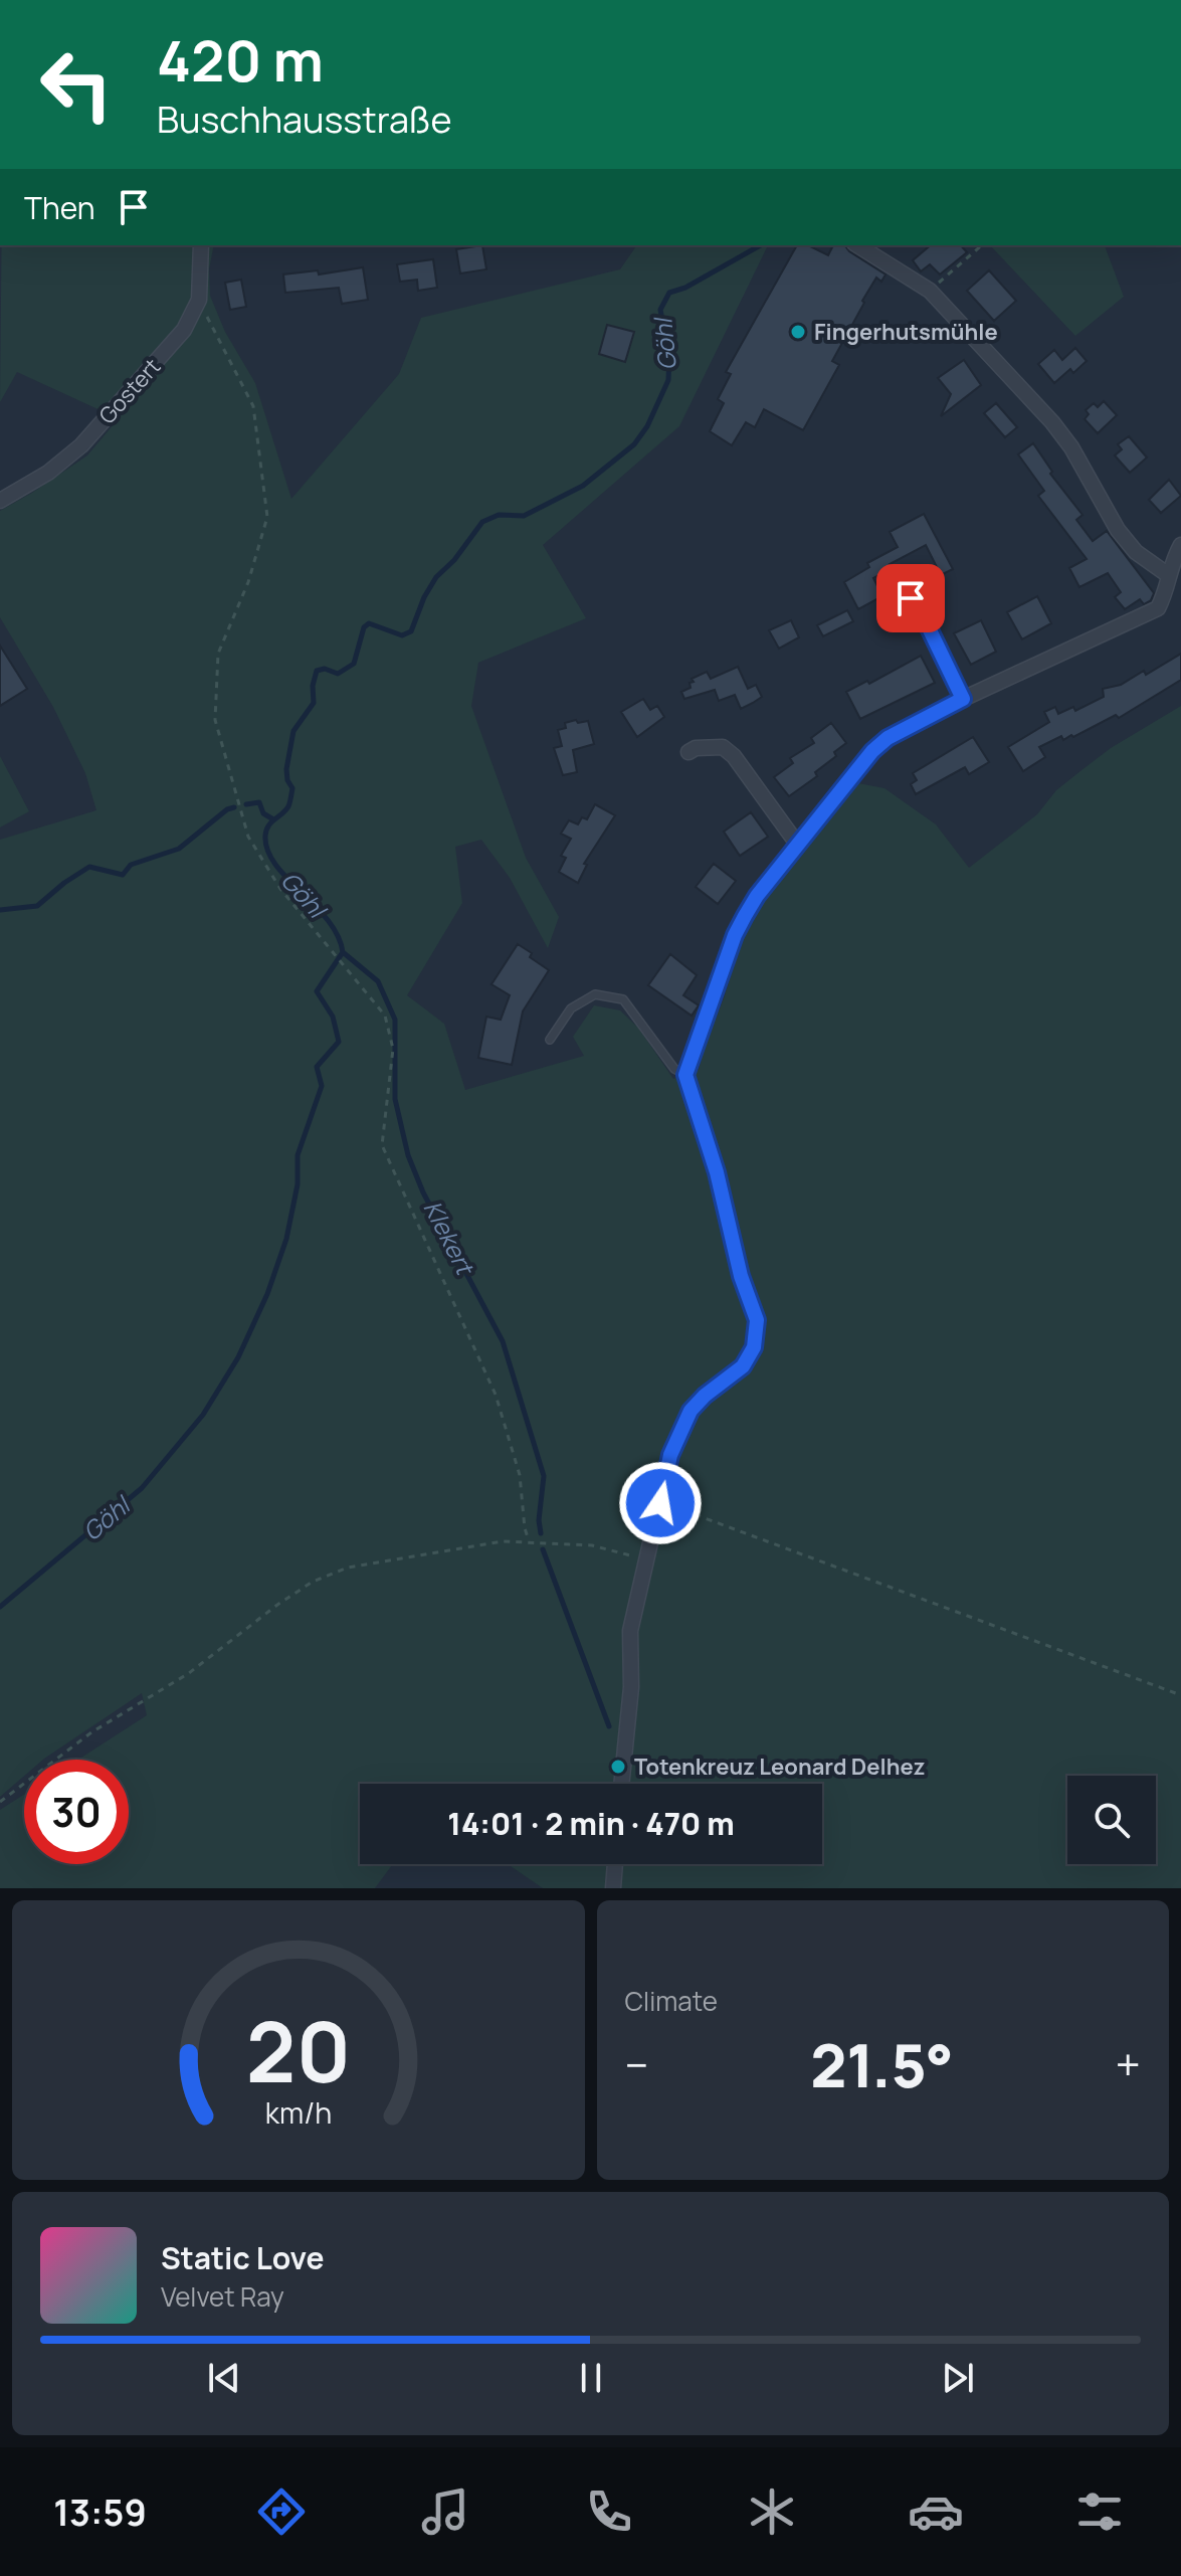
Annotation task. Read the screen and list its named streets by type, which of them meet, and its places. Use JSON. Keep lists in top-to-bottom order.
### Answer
{
  "streets": {
    "street": ["Gostert"]
  },
  "water": ["Göhl", "Klekert"],
  "places": ["Fingerhutsmühle", "Totenkreuz Leonard Delhez"],
  "page": {
    "turn": ["420 m", "Buschhausstraße"],
    "then": "Then",
    "limit": "30",
    "trip": "14:01 · 2 min · 470 m",
    "tile": "Climate",
    "heat": ["−", "21.5°", "+"],
    "song": ["Static Love", "Velvet Ray"],
    "tabs": "13:59",
    "gauge": ["20", "km/h"]
  }
}
